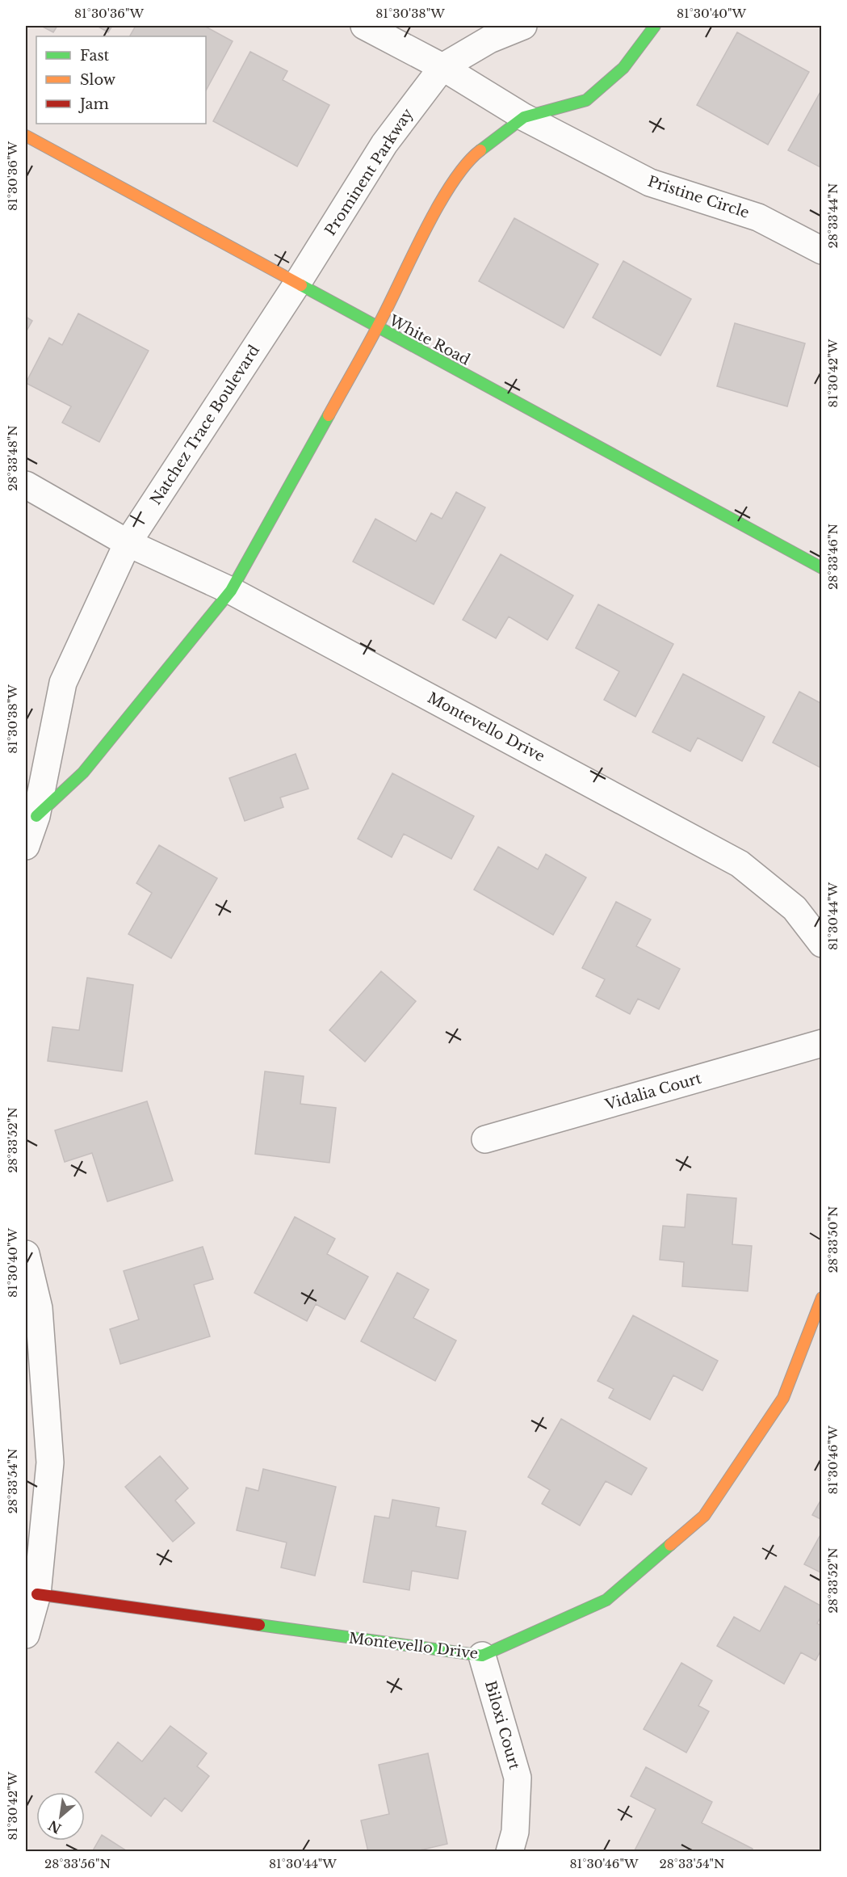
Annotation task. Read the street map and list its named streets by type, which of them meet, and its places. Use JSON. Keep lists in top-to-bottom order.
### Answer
{
  "streets": {
    "street": [
      "Prominent Parkway",
      "Pristine Circle",
      "White Road",
      "Natchez Trace Boulevard",
      "Montevello Drive",
      "Vidalia Court",
      "Biloxi Court"
    ]
  },
  "crossings": [
    ["Prominent Parkway", "Pristine Circle"],
    ["Prominent Parkway", "White Road"],
    ["Prominent Parkway", "Natchez Trace Boulevard"],
    ["White Road", "Natchez Trace Boulevard"],
    ["Natchez Trace Boulevard", "Montevello Drive"],
    ["Montevello Drive", "Biloxi Court"]
  ],
  "legend": ["Fast", "Slow", "Jam"],
  "north": "bottom left",
  "coordinates": [
    "81°30'36\"W",
    "81°30'38\"W",
    "81°30'40\"W",
    "28°33'44\"N",
    "81°30'42\"W",
    "28°33'48\"N",
    "28°33'46\"N",
    "81°30'44\"W",
    "28°33'52\"N",
    "28°33'50\"N",
    "81°30'46\"W",
    "28°33'54\"N",
    "28°33'56\"N"
  ]
}
